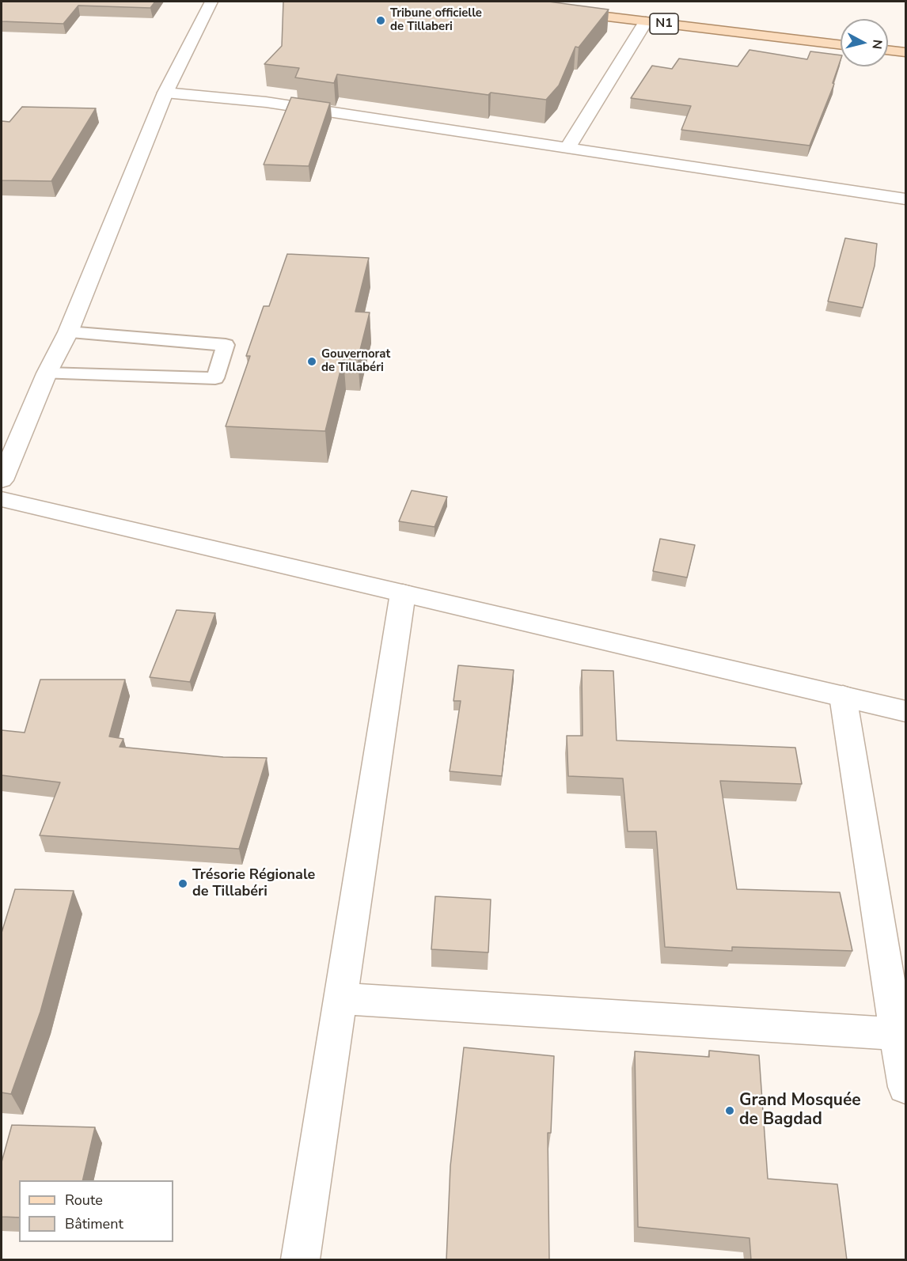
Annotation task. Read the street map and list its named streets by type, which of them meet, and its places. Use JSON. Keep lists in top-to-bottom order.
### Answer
{
  "streets": {
    "main road": ["N1"]
  },
  "places": [
    "Tribune officielle de Tillaberi",
    "Gouvernorat de Tillabéri",
    "Trésorie Régionale de Tillabéri",
    "Grand Mosquée de Bagdad"
  ],
  "legend": ["Route", "Bâtiment"],
  "north": "right"
}
